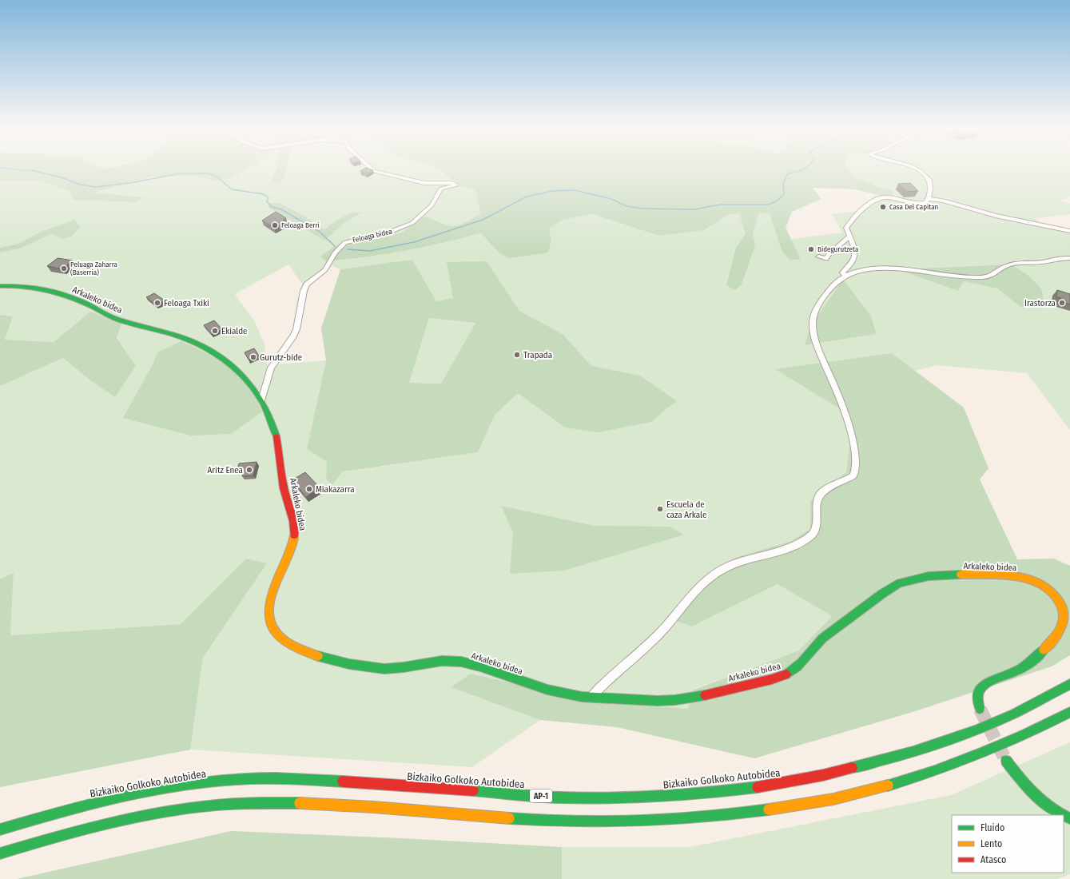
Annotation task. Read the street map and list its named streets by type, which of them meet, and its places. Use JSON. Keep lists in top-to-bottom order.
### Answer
{
  "streets": {
    "main road": ["Arkaleko bidea", "Bizkaiko Golkoko Autobidea", "AP-1"],
    "street": ["Feloaga bidea"]
  },
  "crossings": [
    ["Feloaga bidea", "Arkaleko bidea"]
  ],
  "places": [
    "Casa Del Capitan",
    "Feloaga Berri",
    "Bidegurutzeta",
    "Peluaga Zaharra (Baserria)",
    "Feloaga Txiki",
    "Irastorza",
    "Ekialde",
    "Trapada",
    "Gurutz-bide",
    "Aritz Enea",
    "Miakazarra",
    "Escuela de caza Arkale"
  ],
  "legend": ["Fluido", "Lento", "Atasco"]
}
